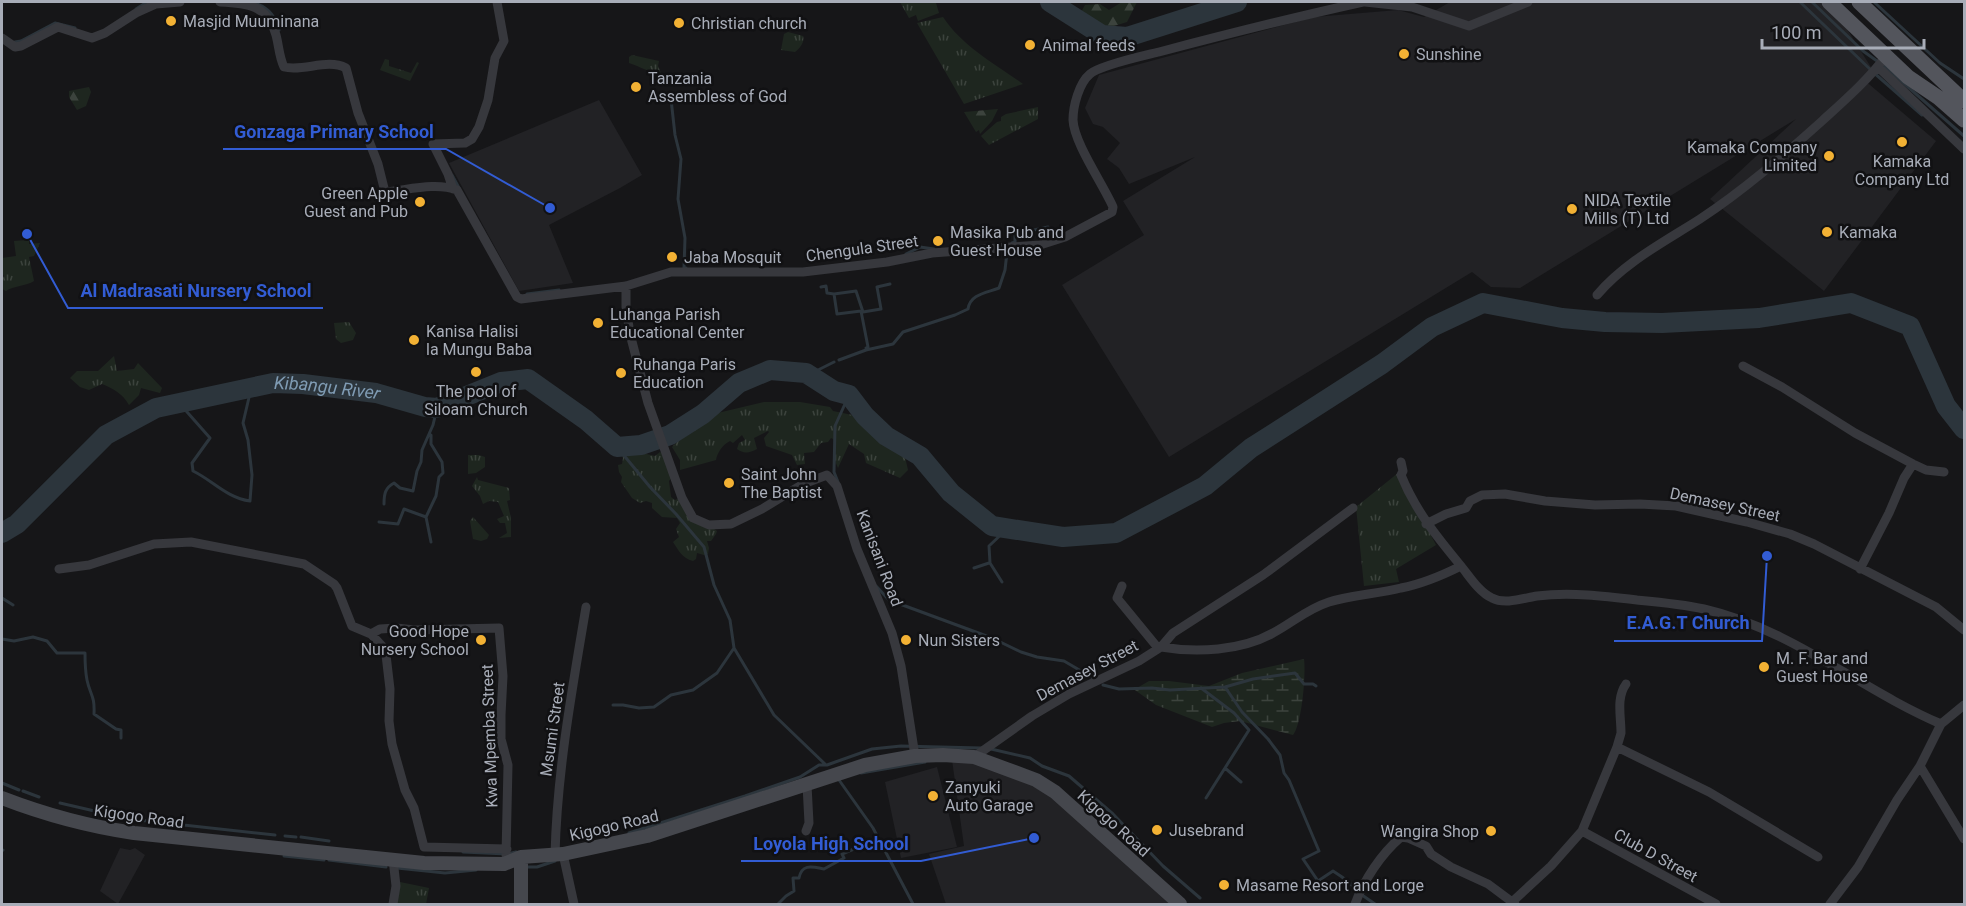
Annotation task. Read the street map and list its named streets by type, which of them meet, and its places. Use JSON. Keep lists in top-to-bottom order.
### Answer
{
  "streets": {
    "main road": ["Kigogo Road"],
    "street": [
      "Chengula Street",
      "Demasey Street",
      "Kanisani Road",
      "Msumi Street",
      "Kwa Mpemba Street",
      "Club D Street"
    ]
  },
  "crossings": [
    ["Chengula Street", "Kanisani Road"],
    ["Demasey Street", "Kigogo Road"],
    ["Kanisani Road", "Kigogo Road"],
    ["Msumi Street", "Kigogo Road"],
    ["Kwa Mpemba Street", "Kigogo Road"]
  ],
  "water": ["Kibangu River"],
  "places": [
    "Masjid Muuminana",
    "Christian church",
    "Animal feeds",
    "Sunshine",
    "Tanzania Assembless of God",
    "Kamaka Company Ltd",
    "Kamaka Company Limited",
    "Green Apple Guest and Pub",
    "Gonzaga Primary School",
    "NIDA Textile Mills (T) Ltd",
    "Kamaka",
    "Al Madrasati Nursery School",
    "Masika Pub and Guest House",
    "Jaba Mosquit",
    "Luhanga Parish Educational Center",
    "Kanisa Halisi la Mungu Baba",
    "The pool of Siloam Church",
    "Ruhanga Paris Education",
    "Saint John The Baptist",
    "E.A.G.T Church",
    "Good Hope Nursery School",
    "Nun Sisters",
    "M. F. Bar and Guest House",
    "Zanyuki Auto Garage",
    "Jusebrand",
    "Wangira Shop",
    "Loyola High School",
    "Masame Resort and Lorge"
  ],
  "scale_bar": "100 m"
}
